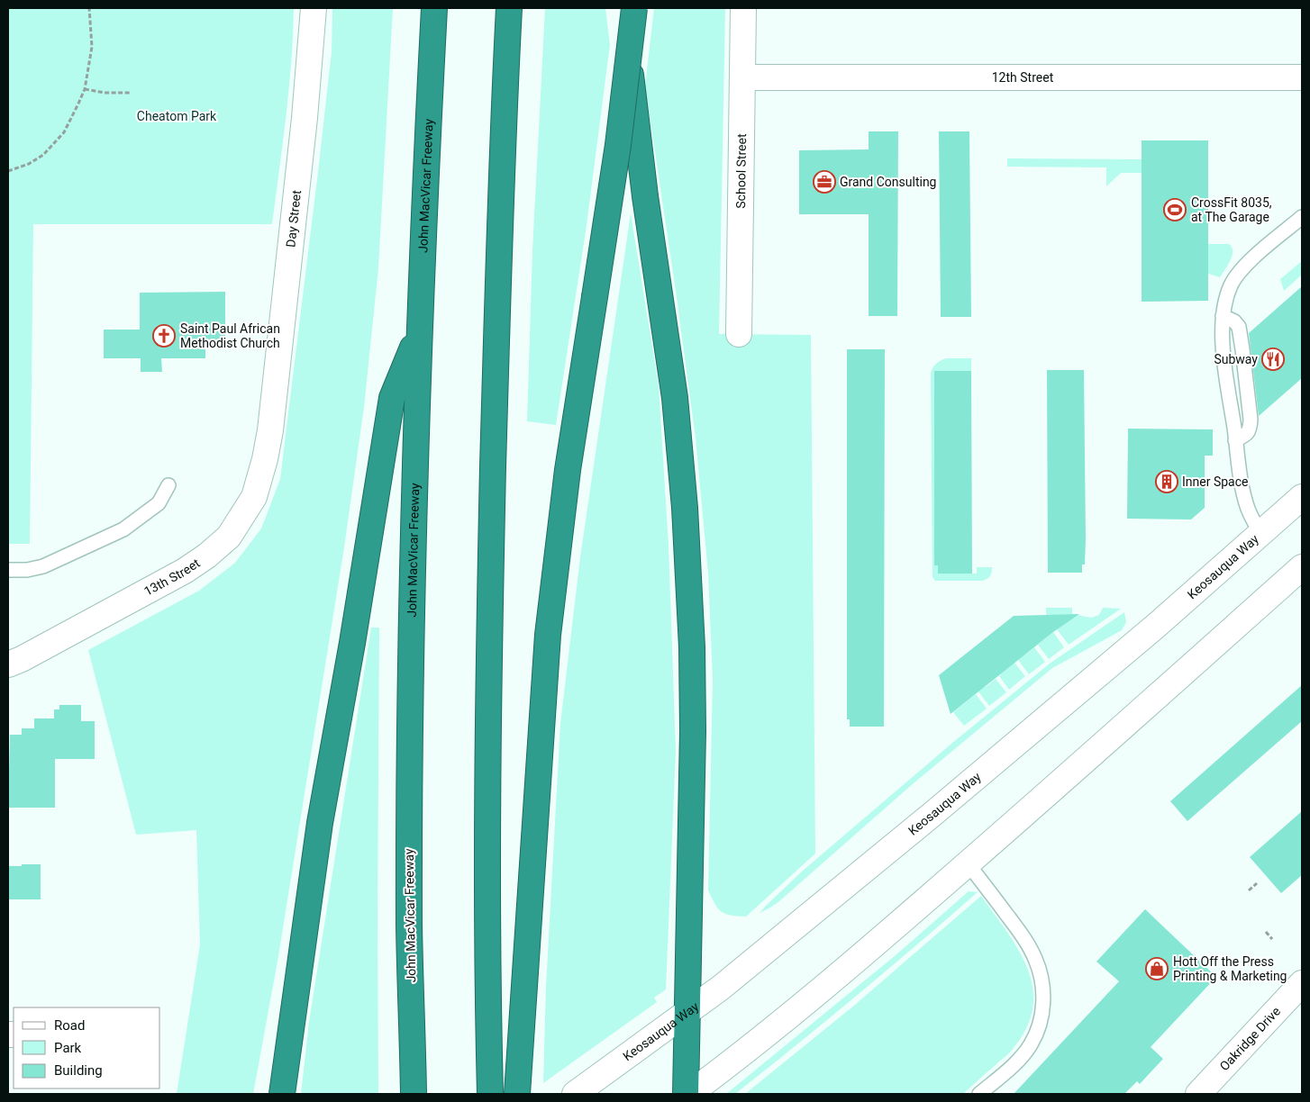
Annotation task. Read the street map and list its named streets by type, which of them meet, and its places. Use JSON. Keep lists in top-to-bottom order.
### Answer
{
  "streets": {
    "highway": ["John MacVicar Freeway"],
    "street": [
      "12th Street",
      "School Street",
      "Day Street",
      "Keosauqua Way",
      "13th Street",
      "Oakridge Drive"
    ]
  },
  "crossings": [
    ["12th Street", "School Street"],
    ["Day Street", "13th Street"]
  ],
  "parks": ["Cheatom Park"],
  "places": {
    "office": ["Grand Consulting"],
    "sports": ["CrossFit 8035, at The Garage"],
    "church": ["Saint Paul African Methodist Church"],
    "restaurant": ["Subway"],
    "building": ["Inner Space"],
    "shop": ["Hott Off the Press Printing & Marketing"]
  },
  "legend": ["Road", "Park", "Building"]
}
